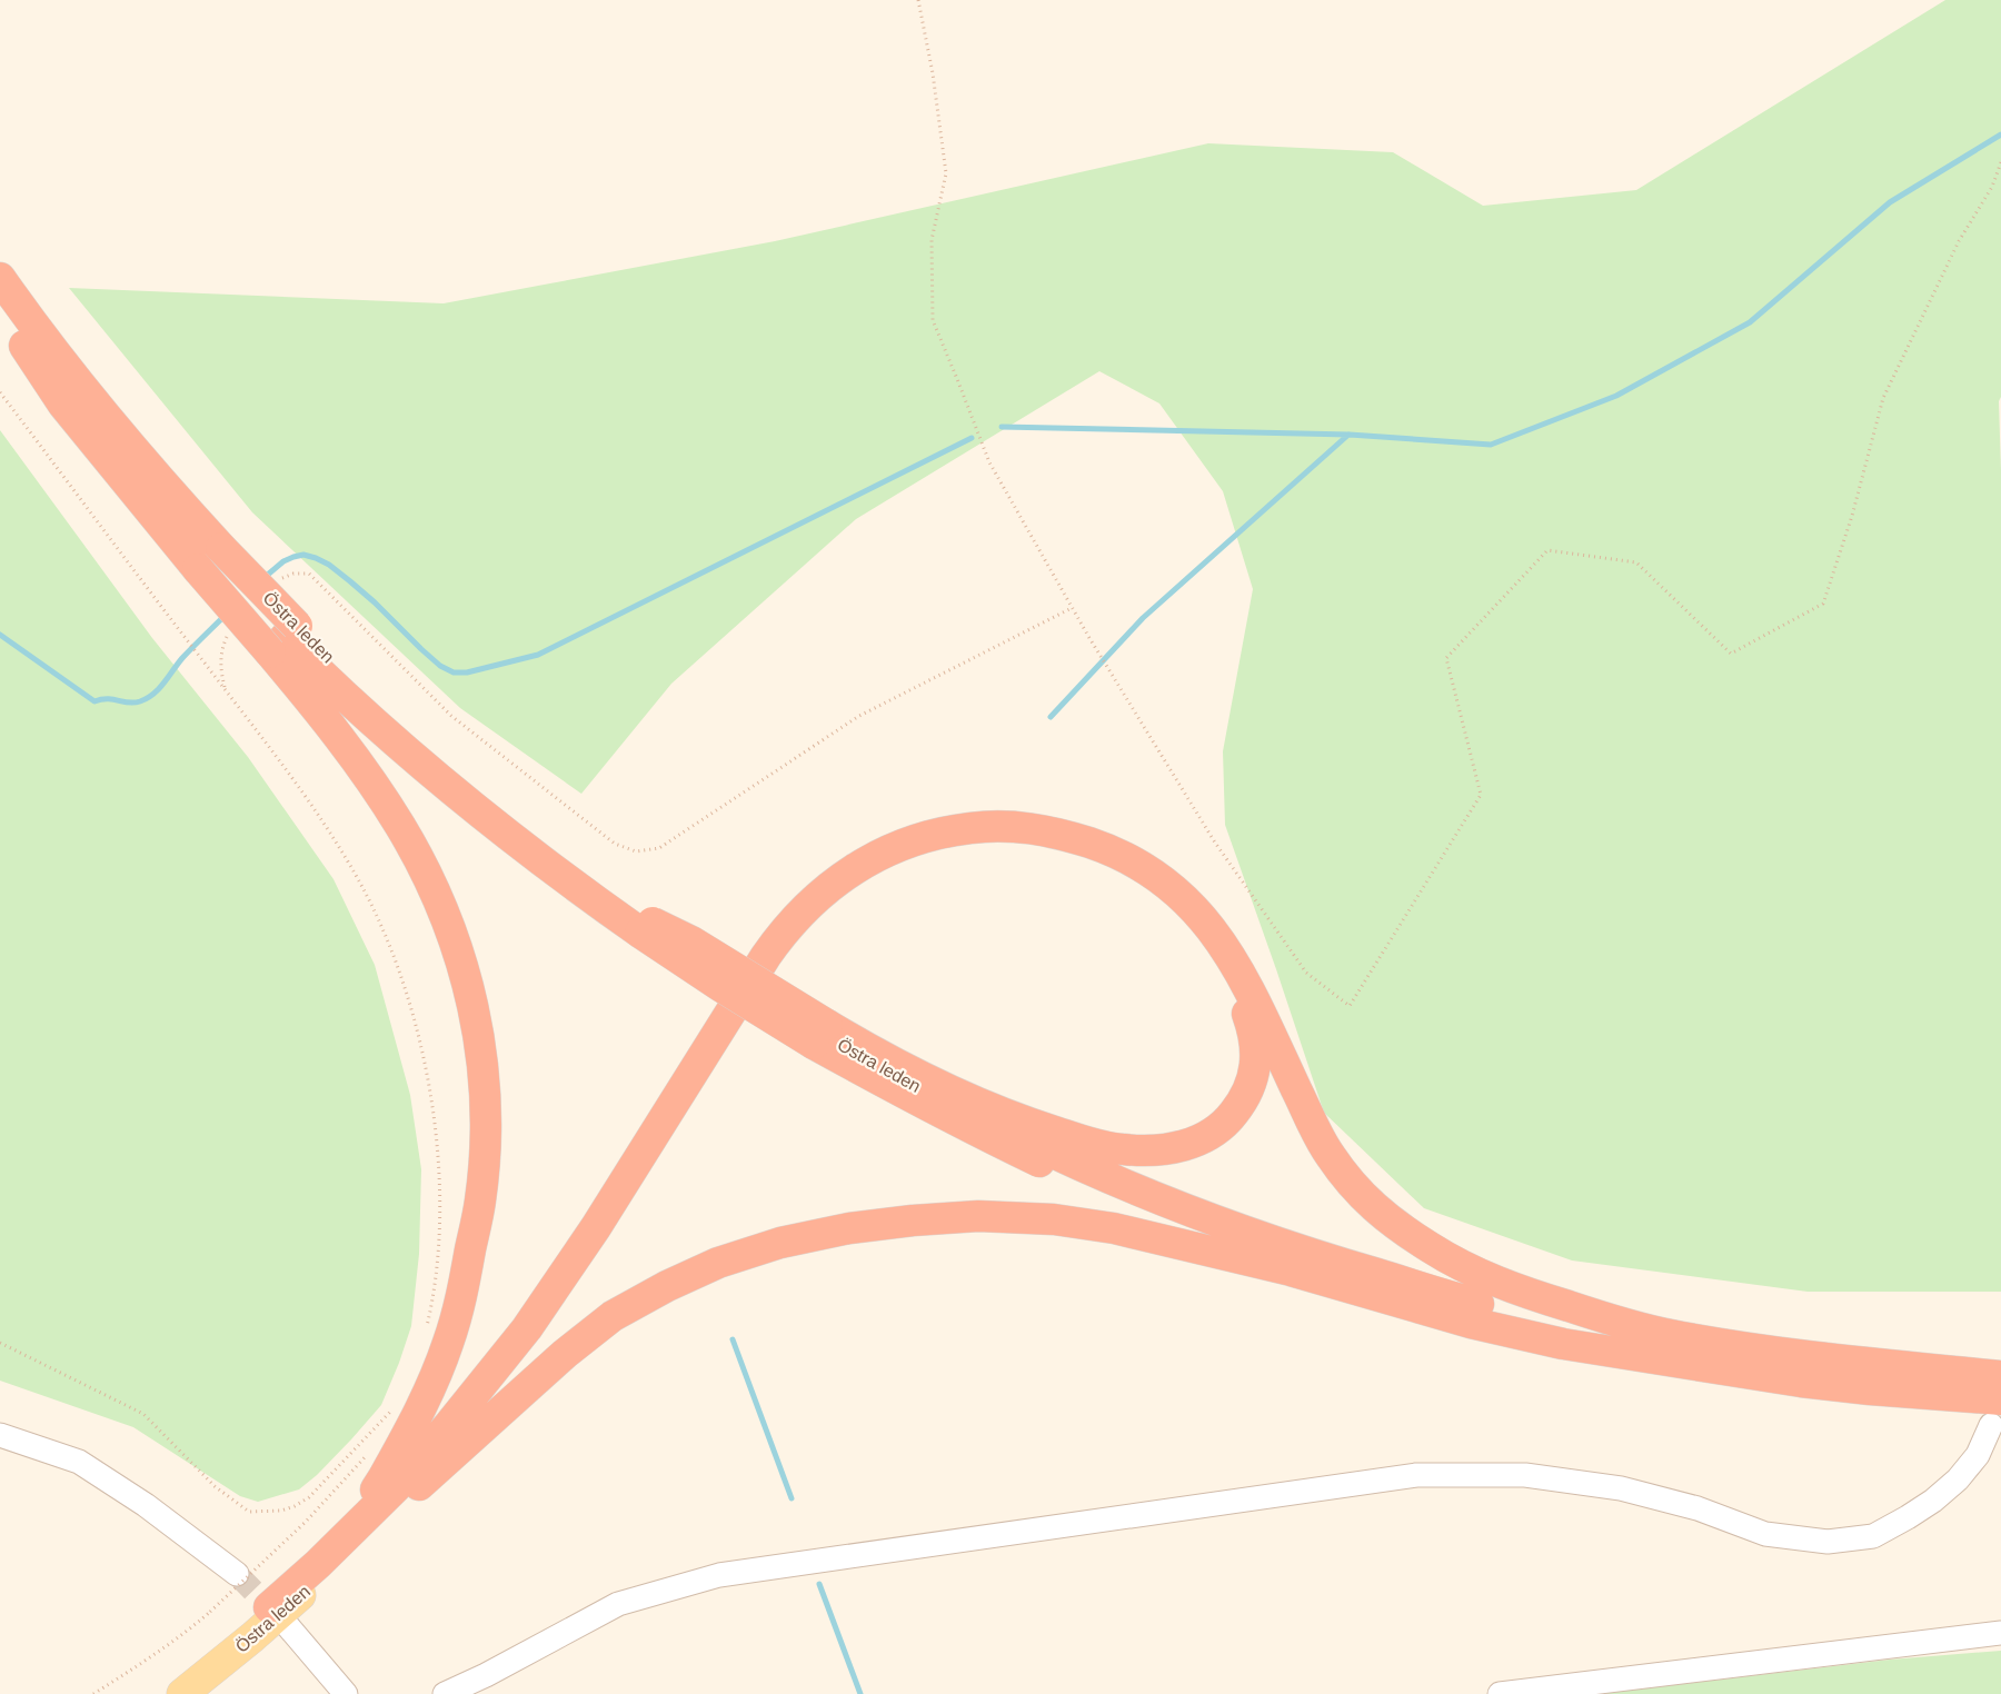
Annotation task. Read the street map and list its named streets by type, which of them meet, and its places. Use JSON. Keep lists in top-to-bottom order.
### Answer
{
  "streets": {
    "highway": ["Östra leden"]
  }
}
